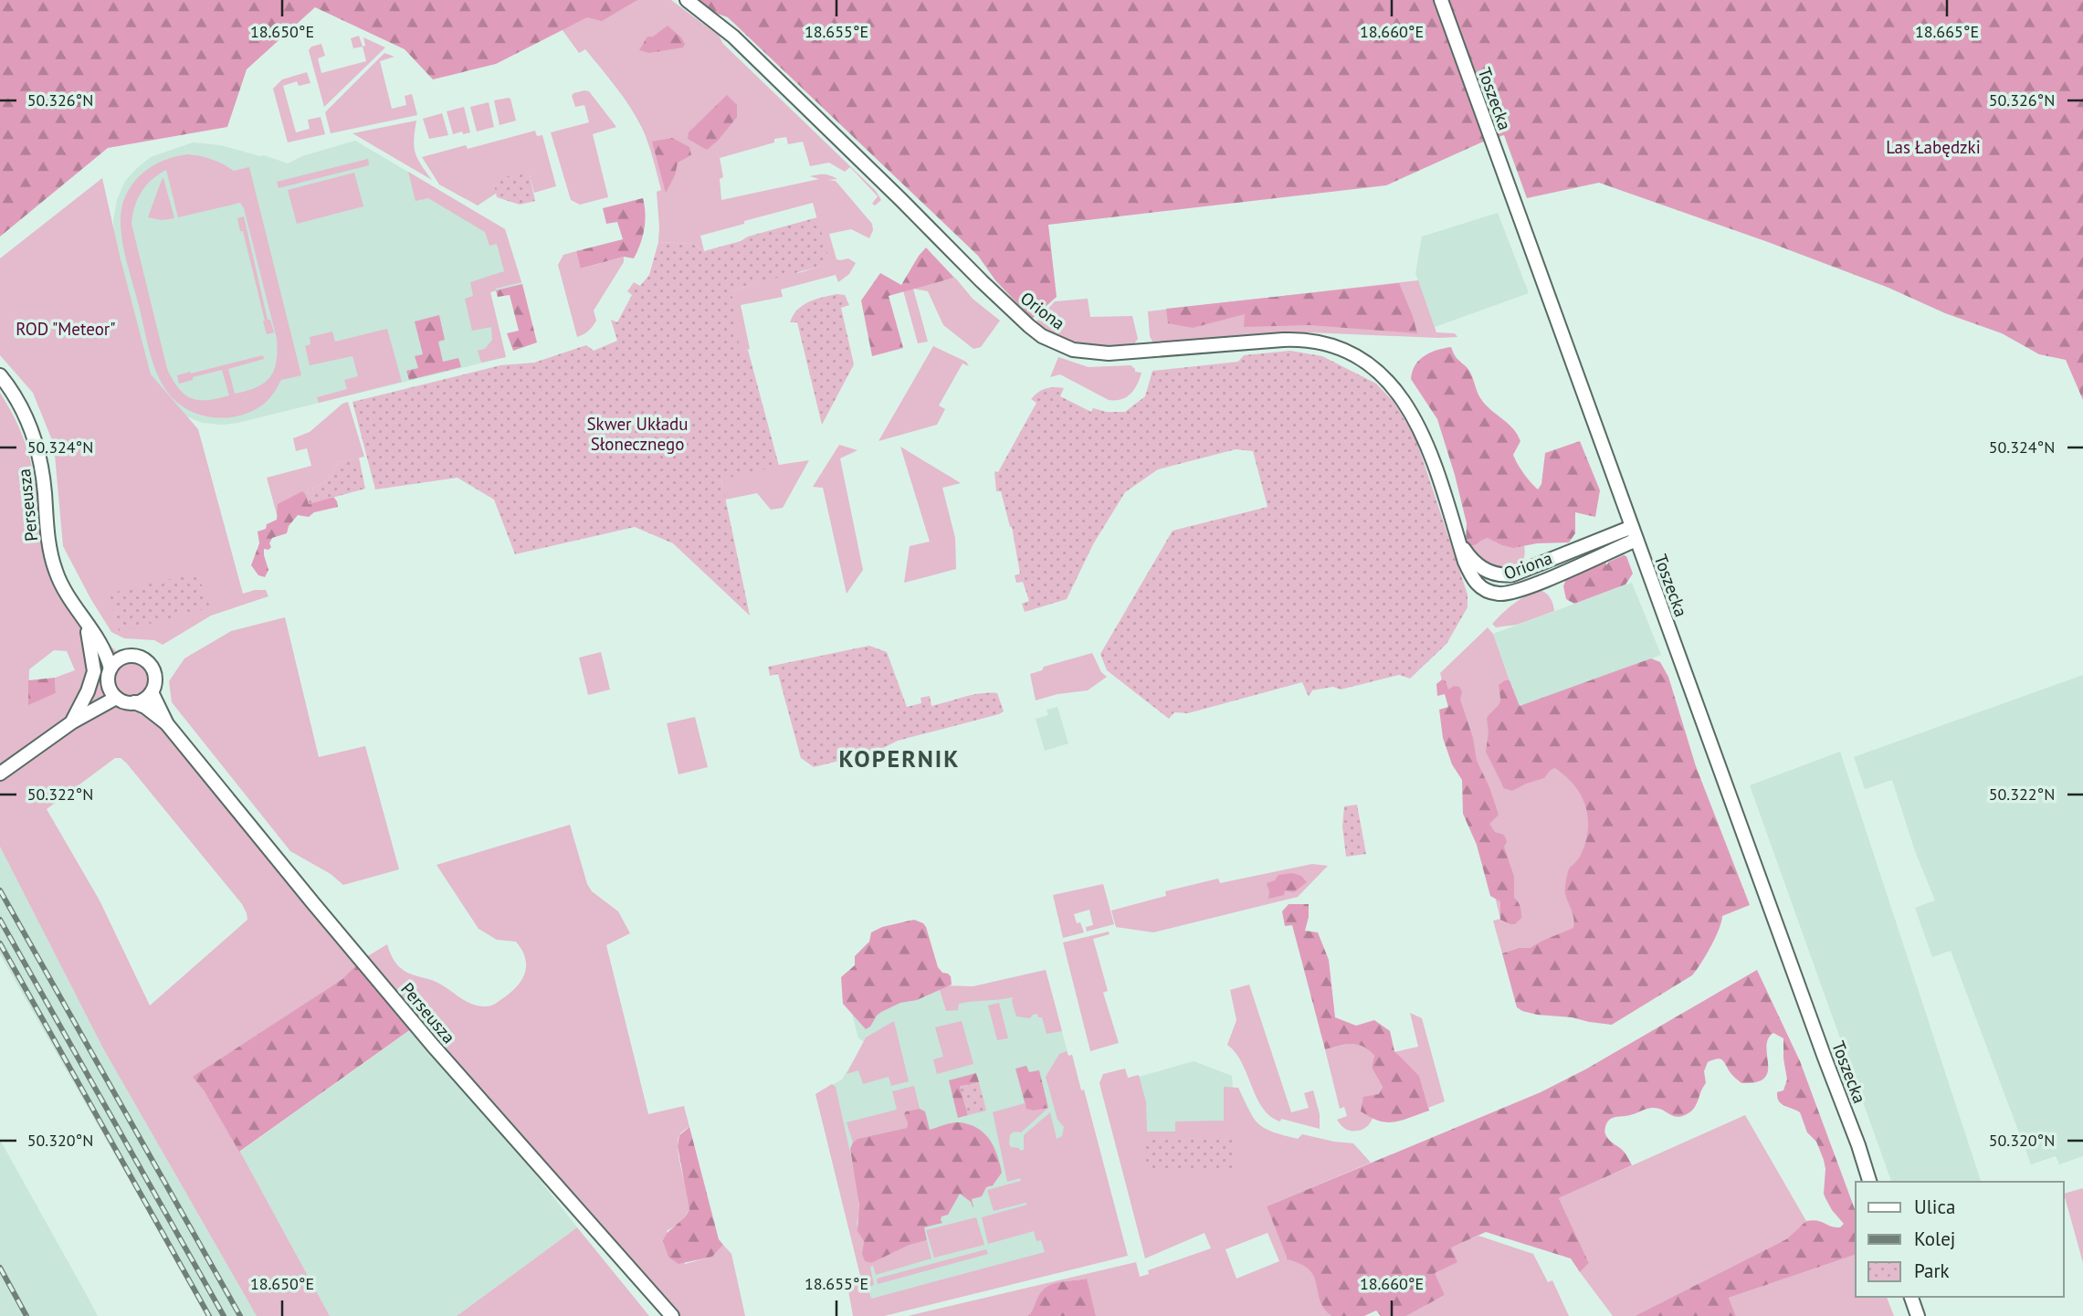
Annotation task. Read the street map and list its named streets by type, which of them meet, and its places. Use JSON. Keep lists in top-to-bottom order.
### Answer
{
  "streets": {
    "street": ["Toszecka", "Oriona", "Perseusza"]
  },
  "crossings": [
    ["Toszecka", "Oriona"]
  ],
  "districts": ["KOPERNIK"],
  "parks": ["Las Łabędzki", "ROD \"Meteor\"", "Skwer Układu Słonecznego"],
  "legend": ["Ulica", "Kolej", "Park"],
  "coordinates": [
    "18.650°E",
    "18.655°E",
    "18.660°E",
    "18.665°E",
    "50.326°N",
    "50.324°N",
    "50.322°N",
    "50.320°N"
  ]
}
